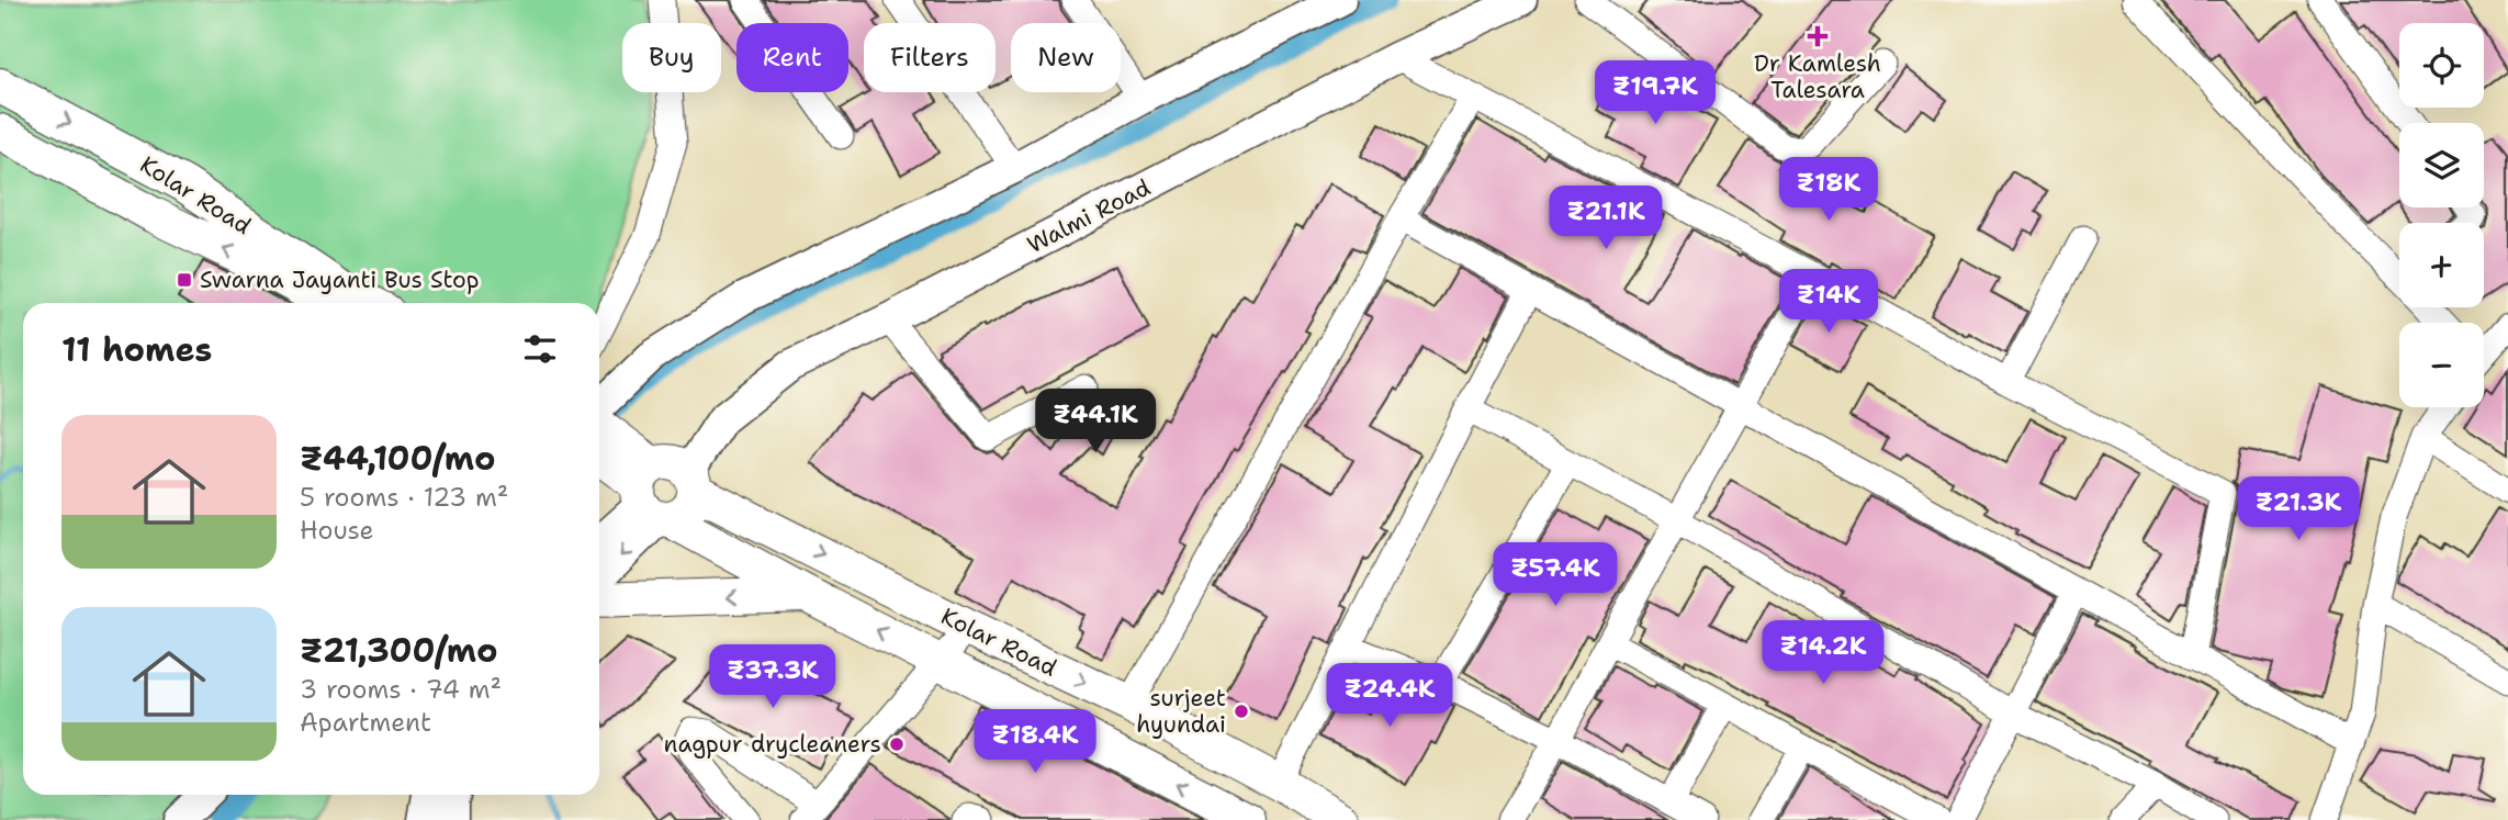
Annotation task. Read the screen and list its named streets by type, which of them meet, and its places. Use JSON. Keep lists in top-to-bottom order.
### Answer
{
  "streets": {
    "main road": ["Kolar Road"],
    "street": ["Walmi Road"]
  },
  "crossings": [
    ["Kolar Road", "Walmi Road"]
  ],
  "places": {
    "health": ["Dr Kamlesh Talesara"],
    "transit": ["Swarna Jayanti Bus Stop"],
    "other": ["surjeet hyundai", "nagpur drycleaners"]
  },
  "page": {
    "map_buttons": ["+", "−"],
    "chip": [
      "Buy",
      "Rent",
      "Filters",
      "New"
    ],
    "price": [
      "₹19.7K",
      "₹18K",
      "₹21.1K",
      "₹14K",
      "₹44.1K",
      "₹21.3K",
      "₹57.4K",
      "₹14.2K",
      "₹37.3K",
      "₹24.4K",
      "₹18.4K"
    ],
    "heading": "11 homes",
    "list": [
      {
        "name": "₹44,100/mo",
        "note": "5 rooms · 123 m² · House"
      },
      {
        "name": "₹21,300/mo",
        "note": "3 rooms · 74 m² · Apartment"
      }
    ]
  }
}
